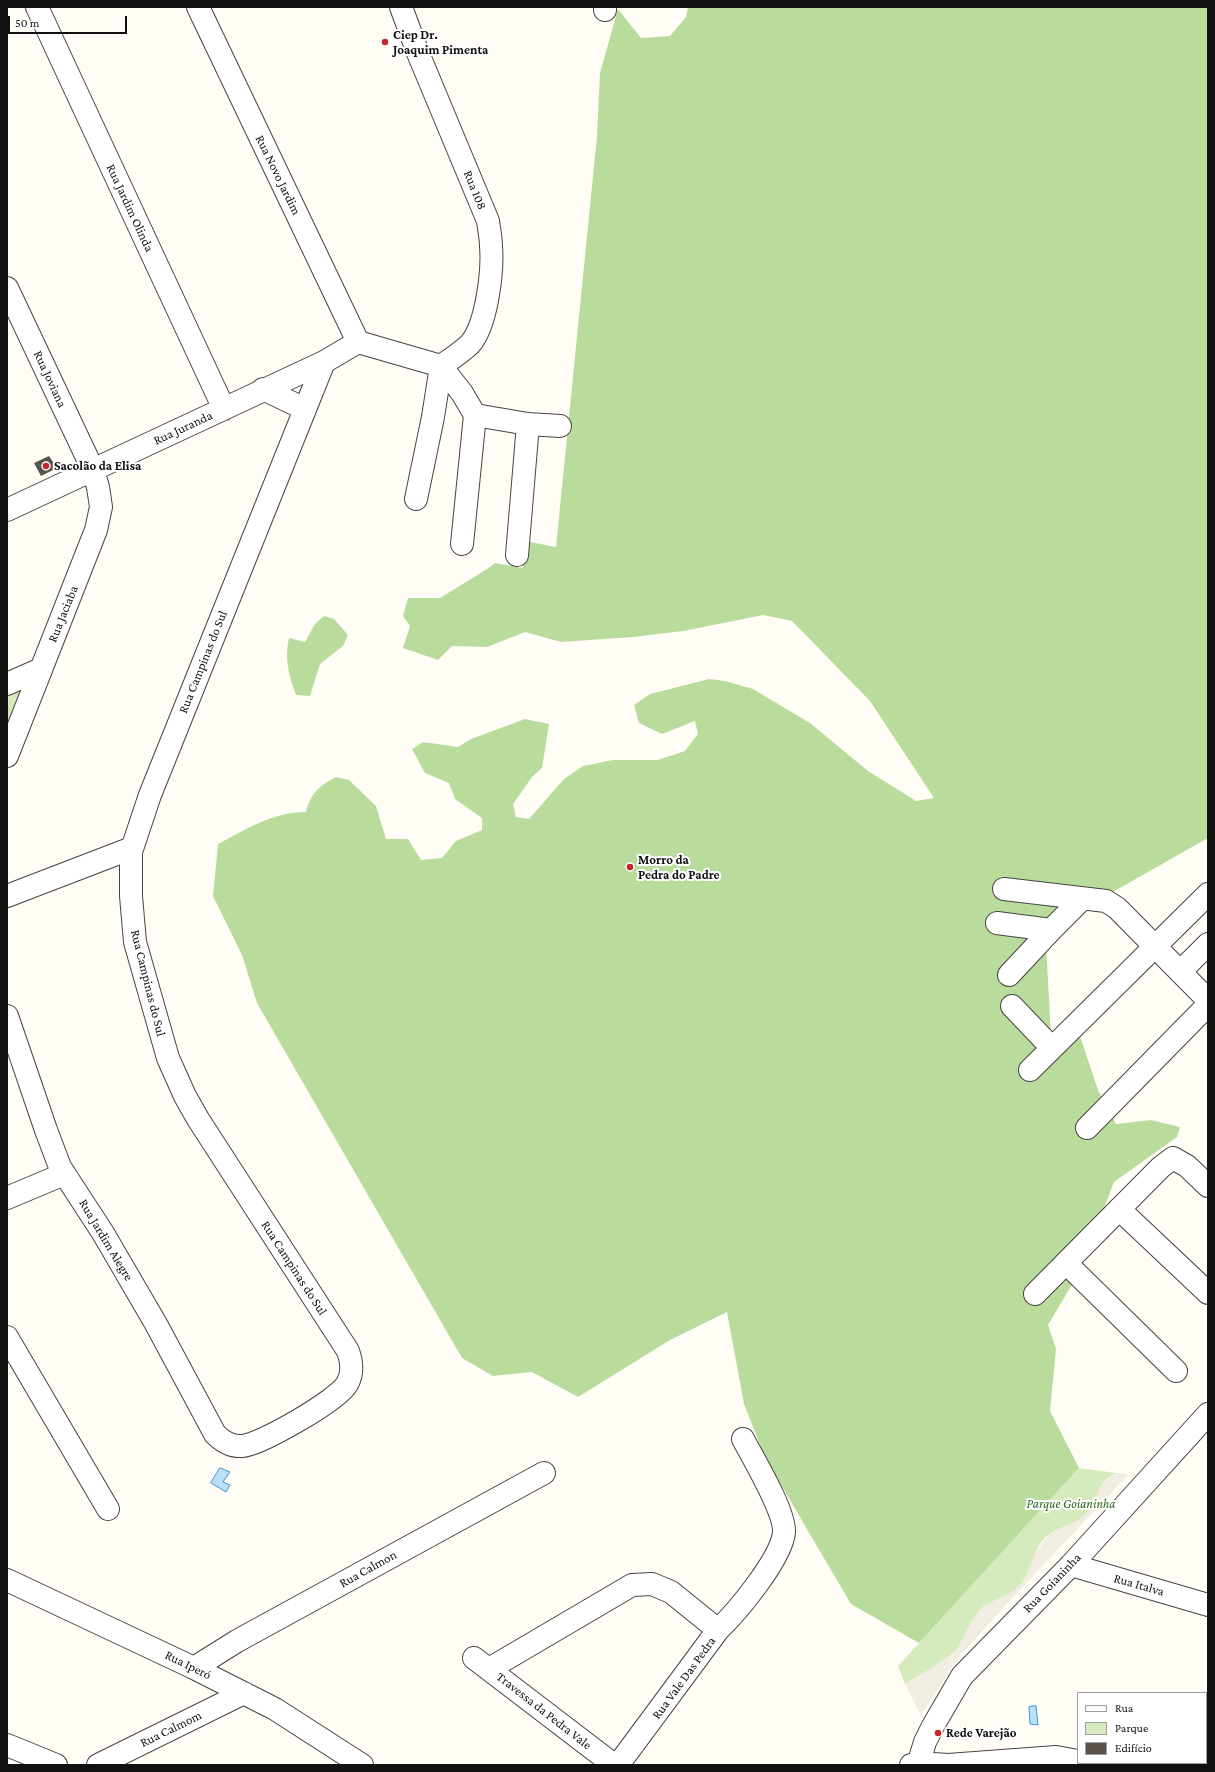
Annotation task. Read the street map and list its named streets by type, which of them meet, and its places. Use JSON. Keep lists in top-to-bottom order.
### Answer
{
  "streets": {
    "street": [
      "Rua Novo Jardim",
      "Rua 108",
      "Rua Jardim Olinda",
      "Rua Joviana",
      "Rua Juranda",
      "Rua Jaciaba",
      "Rua Campinas do Sul",
      "Rua Jardim Alegre",
      "Rua Calmon",
      "Rua Goianinha",
      "Rua Italva",
      "Rua Iperó",
      "Rua Vale Das Pedra",
      "Travessa da Pedra Vale",
      "Rua Calmom"
    ]
  },
  "crossings": [
    ["Rua Novo Jardim", "Rua Juranda"],
    ["Rua Jardim Olinda", "Rua Juranda"],
    ["Rua Joviana", "Rua Juranda"],
    ["Rua Joviana", "Rua Jaciaba"],
    ["Rua Juranda", "Rua Jaciaba"],
    ["Rua Juranda", "Rua Campinas do Sul"],
    ["Rua Campinas do Sul", "Rua Jardim Alegre"],
    ["Rua Calmon", "Rua Iperó"],
    ["Rua Goianinha", "Rua Italva"],
    ["Rua Iperó", "Rua Calmom"],
    ["Rua Vale Das Pedra", "Travessa da Pedra Vale"]
  ],
  "parks": ["Parque Goianinha"],
  "places": [
    "Ciep Dr. Joaquim Pimenta",
    "Sacolão da Elisa",
    "Morro da Pedra do Padre",
    "Rede Varejão"
  ],
  "legend": ["Rua", "Parque", "Edifício"],
  "scale_bar": "50 m"
}
